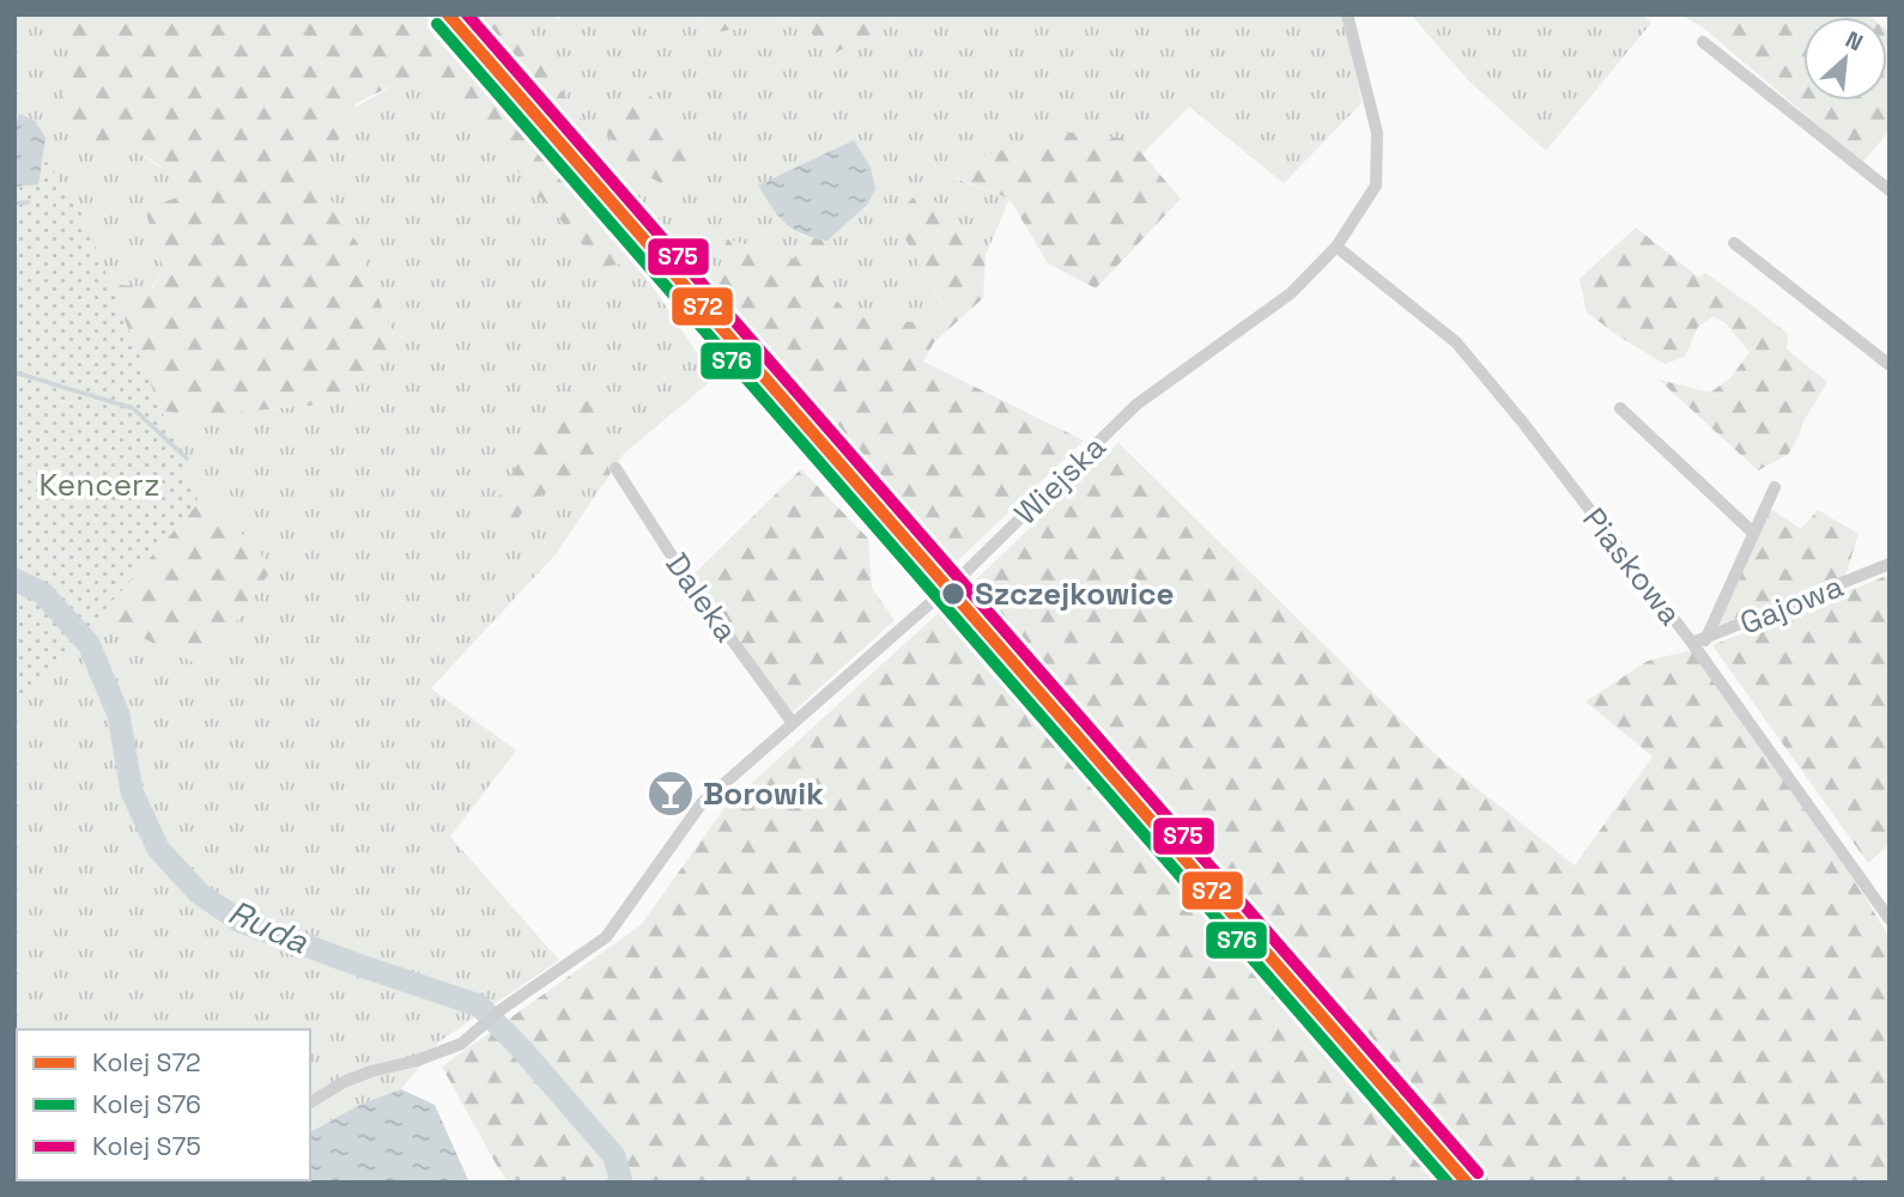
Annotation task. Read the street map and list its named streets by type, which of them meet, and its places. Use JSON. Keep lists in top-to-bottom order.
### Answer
{
  "streets": {
    "street": [
      "Wiejska",
      "Piaskowa",
      "Daleka",
      "Gajowa"
    ]
  },
  "crossings": [
    ["Wiejska", "Piaskowa"],
    ["Wiejska", "Daleka"],
    ["Piaskowa", "Gajowa"]
  ],
  "water": ["Ruda"],
  "parks": ["Kencerz"],
  "places": {
    "other": ["Szczejkowice"],
    "bar": ["Borowik"]
  },
  "lines": ["rail line S72", "rail line S75", "rail line S76"],
  "legend": ["Kolej S72", "Kolej S76", "Kolej S75"],
  "north": "top right"
}
